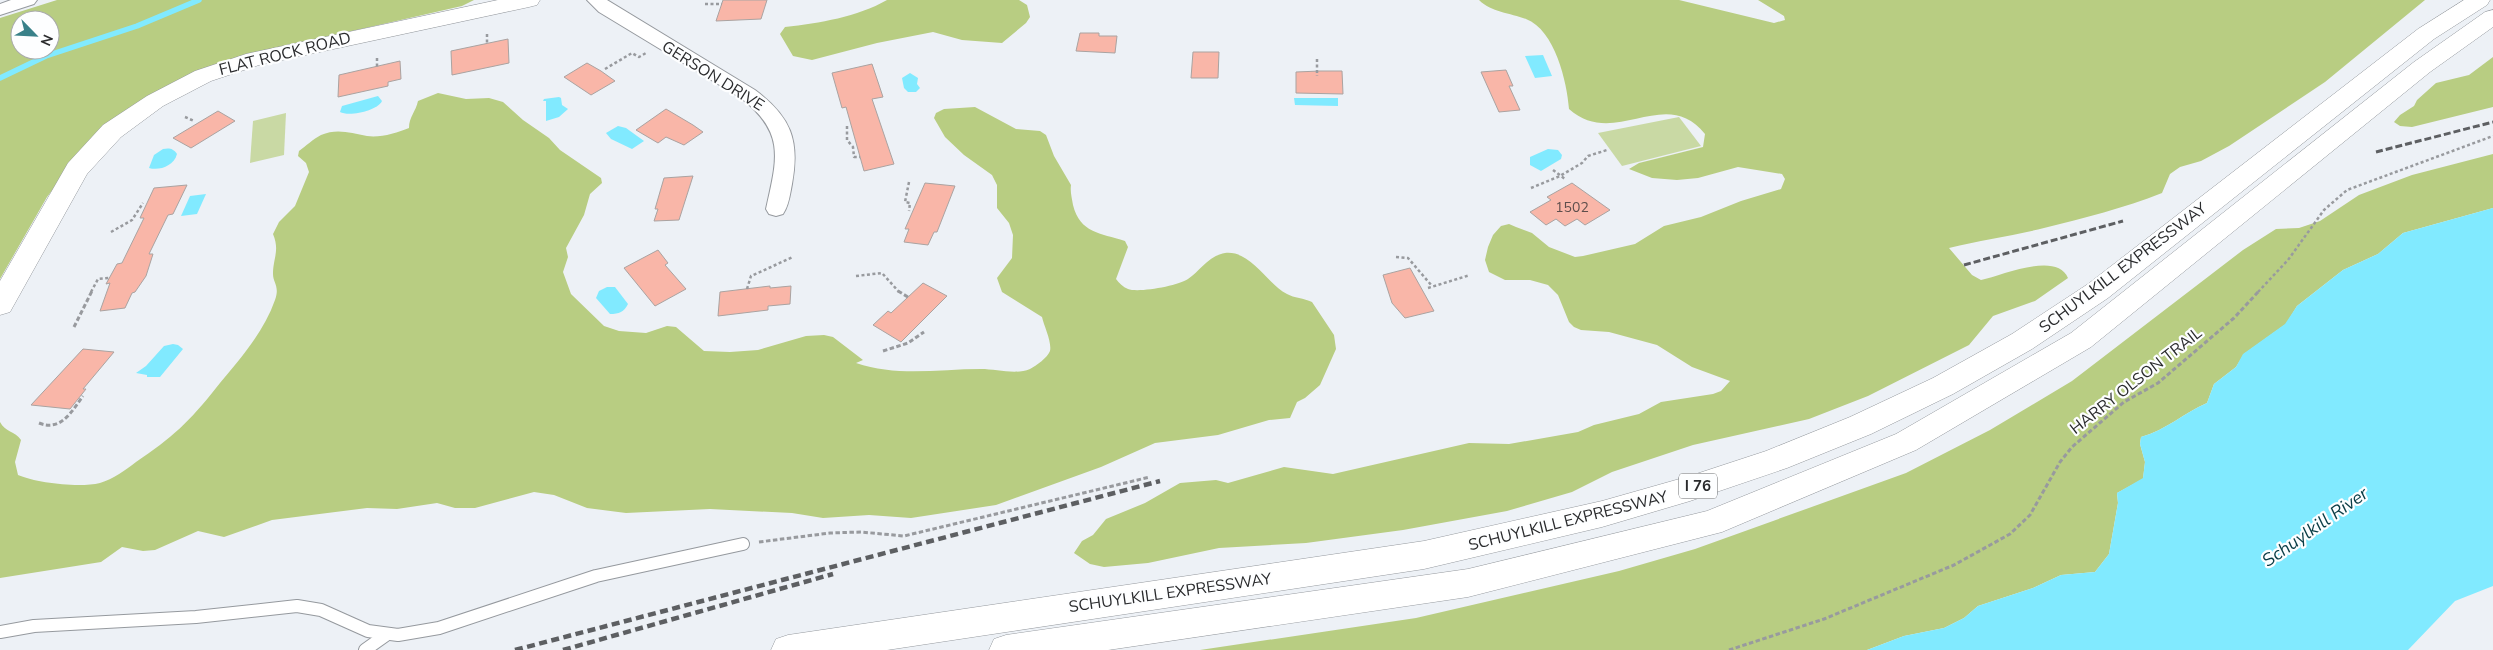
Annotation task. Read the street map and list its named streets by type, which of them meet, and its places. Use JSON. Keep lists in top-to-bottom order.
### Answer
{
  "streets": {
    "main road": ["FLAT ROCK ROAD", "SCHUYLKILL EXPRESSWAY", "I 76"],
    "street": ["GERSON DRIVE"],
    "path": ["HARRY OLSON TRAIL"]
  },
  "water": ["Schuylkill River"],
  "house_numbers": ["1502"],
  "north": "bottom right"
}
